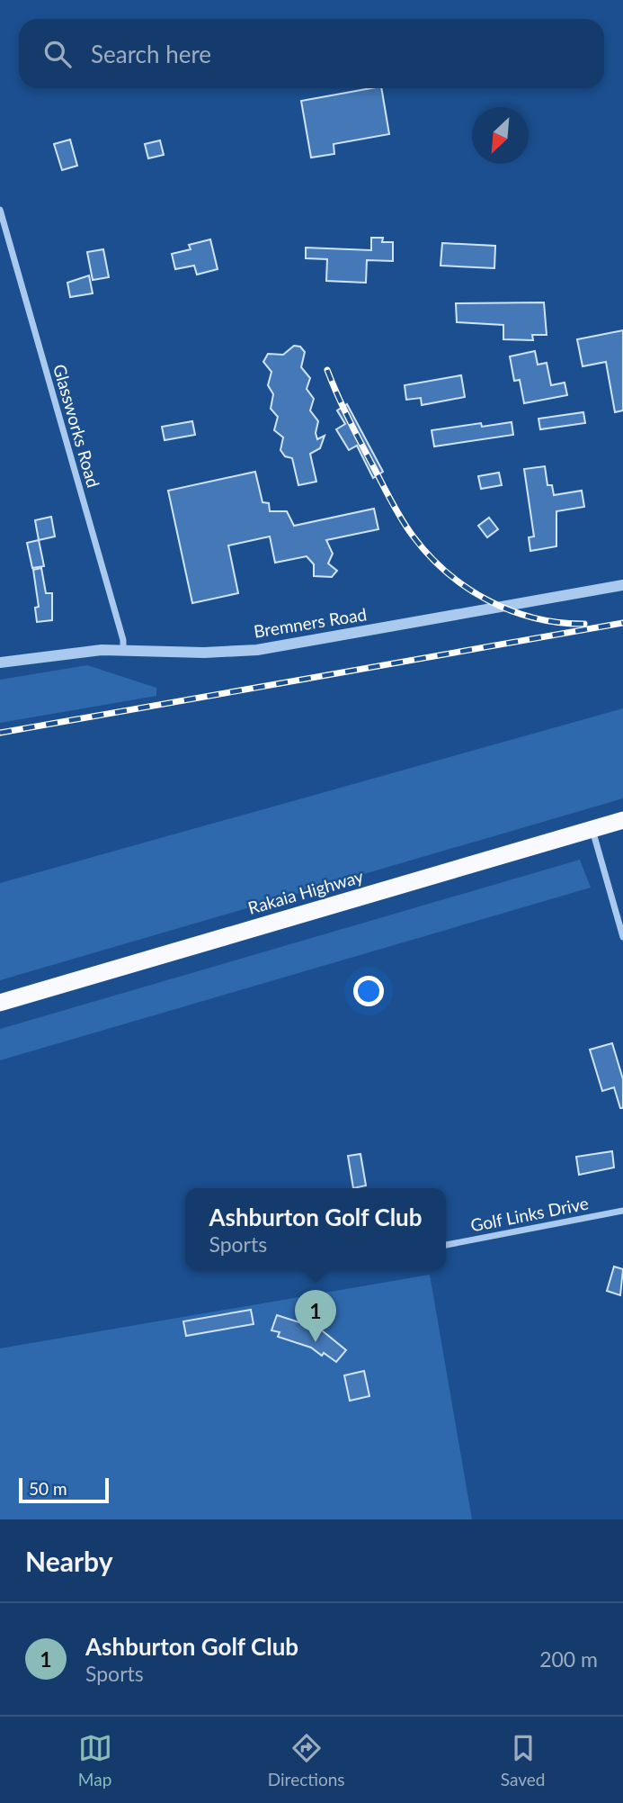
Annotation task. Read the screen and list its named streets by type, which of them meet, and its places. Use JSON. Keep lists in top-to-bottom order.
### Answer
{
  "streets": {
    "highway": ["Rakaia Highway"],
    "street": ["Glassworks Road", "Bremners Road", "Golf Links Drive"]
  },
  "crossings": [
    ["Glassworks Road", "Bremners Road"]
  ],
  "scale_bar": "50 m",
  "north": "bottom left",
  "page": {
    "search": "Search here",
    "popup": ["Ashburton Golf Club", "Sports"],
    "pins": "1",
    "scale": "50 m",
    "heading": "Nearby",
    "list": [
      {
        "mark": "1",
        "name": "Ashburton Golf Club",
        "note": "Sports",
        "value": "200 m"
      }
    ],
    "nav": ["Map", "Directions", "Saved"]
  }
}
